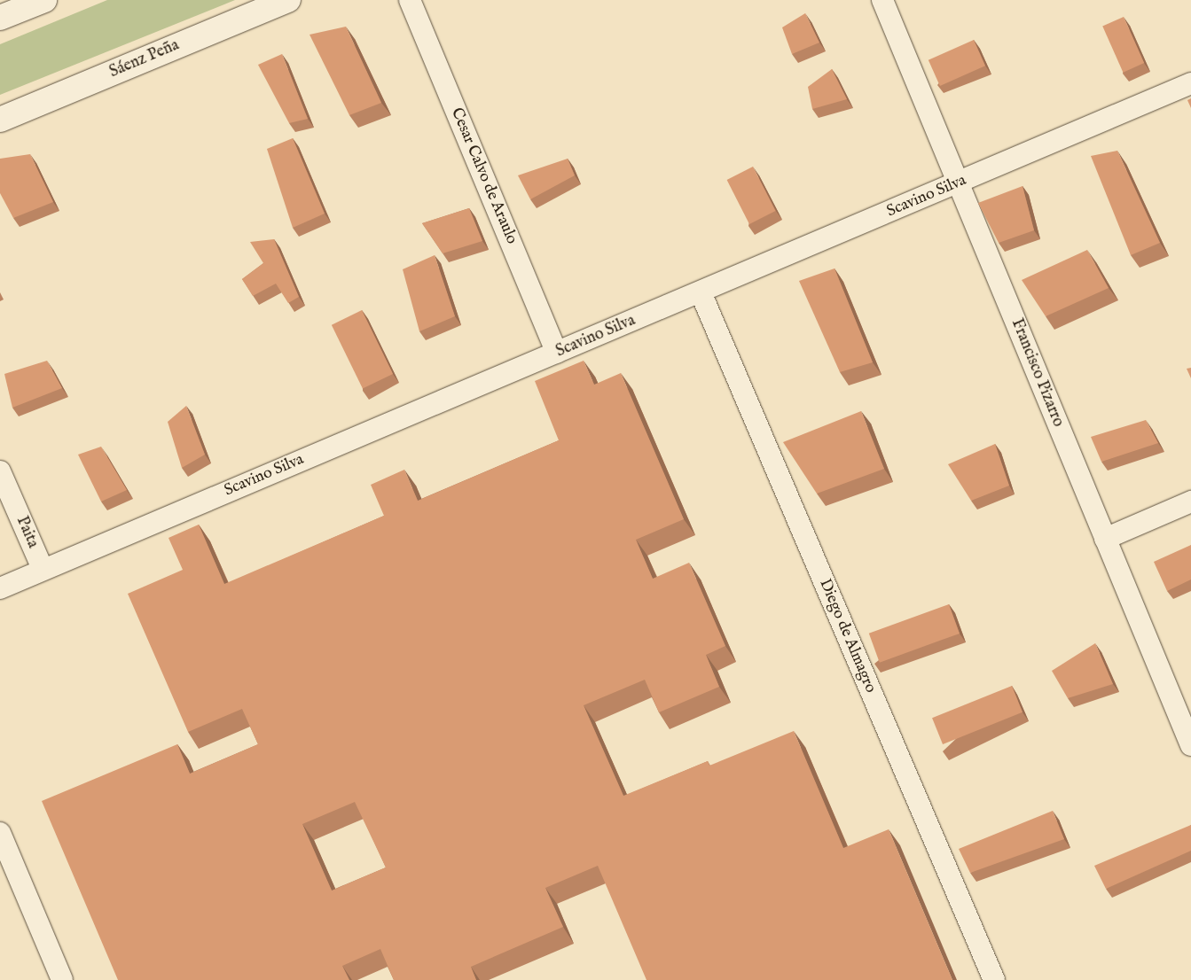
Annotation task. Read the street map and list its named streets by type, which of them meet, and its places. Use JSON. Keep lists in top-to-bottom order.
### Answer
{
  "streets": {
    "main road": ["Sáenz Peña"],
    "street": [
      "Cesar Calvo de Araulo",
      "Scavino Silva",
      "Francisco Pizarro",
      "Paita",
      "Diego de Almagro"
    ]
  },
  "crossings": [
    ["Cesar Calvo de Araulo", "Scavino Silva"],
    ["Scavino Silva", "Francisco Pizarro"],
    ["Scavino Silva", "Paita"],
    ["Scavino Silva", "Diego de Almagro"]
  ]
}
